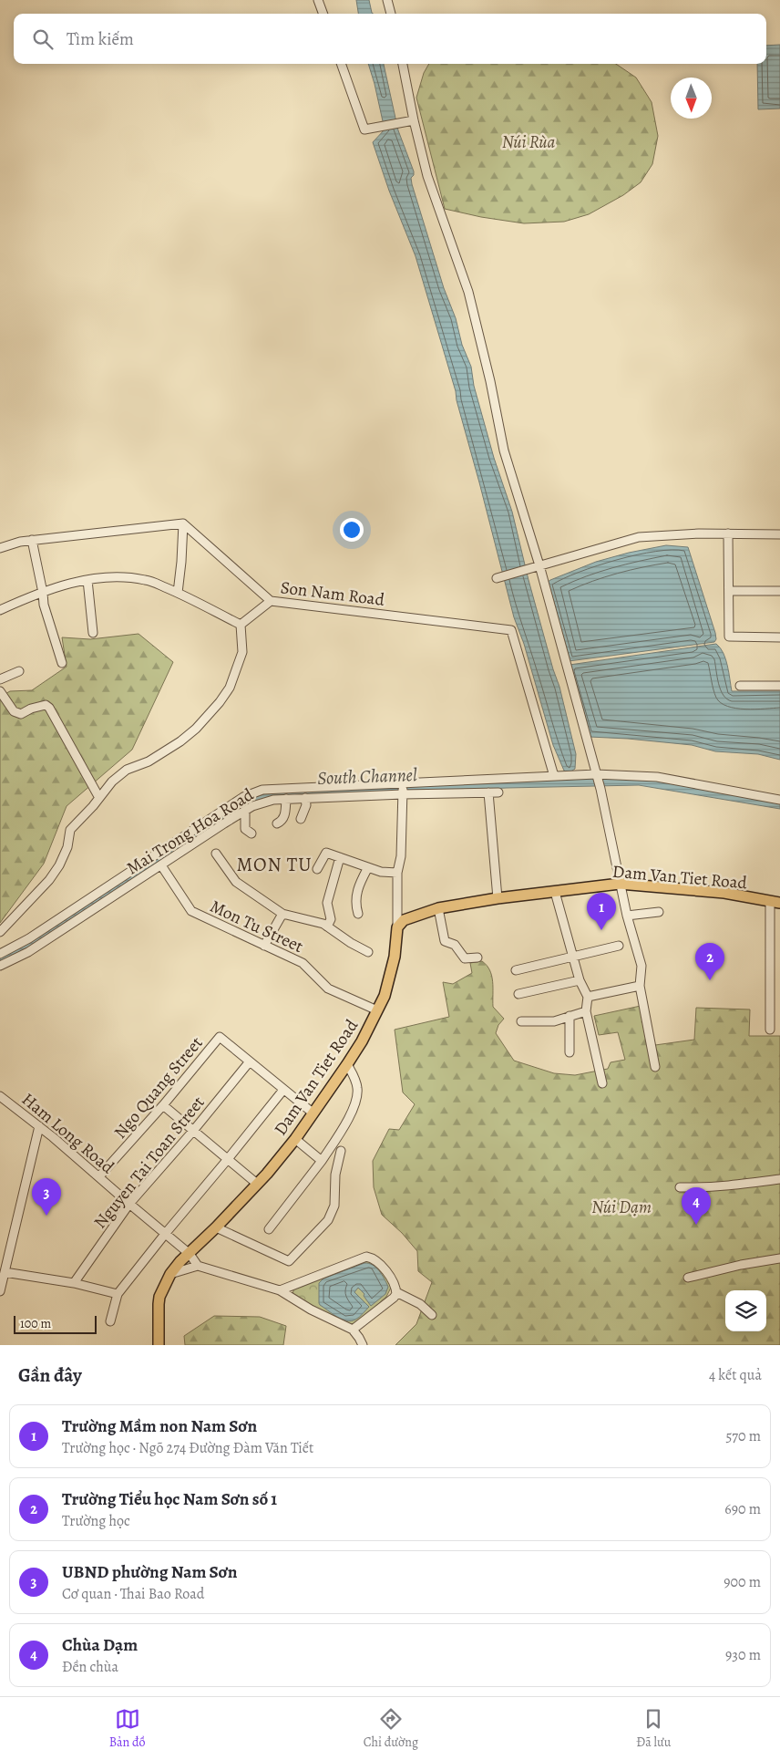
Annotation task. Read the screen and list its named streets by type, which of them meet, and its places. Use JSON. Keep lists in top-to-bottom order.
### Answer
{
  "streets": {
    "main road": ["Dam Van Tiet Road"],
    "street": [
      "Son Nam Road",
      "Mai Trong Hoa Road",
      "Mon Tu Street",
      "Ngo Quang Street",
      "Ham Long Road",
      "Nguyen Tai Toan Street"
    ]
  },
  "crossings": [
    ["Mai Trong Hoa Road", "Mon Tu Street"],
    ["Dam Van Tiet Road", "Mon Tu Street"],
    ["Dam Van Tiet Road", "Ham Long Road"],
    ["Ngo Quang Street", "Ham Long Road"],
    ["Ngo Quang Street", "Nguyen Tai Toan Street"],
    ["Ham Long Road", "Nguyen Tai Toan Street"]
  ],
  "districts": ["MON TU"],
  "water": ["South Channel"],
  "parks": ["Núi Rùa", "Núi Dạm"],
  "scale_bar": "100 m",
  "north": "bottom",
  "page": {
    "search": "Tìm kiếm",
    "pins": [
      "1",
      "2",
      "3",
      "4"
    ],
    "scale": "100 m",
    "heading": ["Gần đây", "4 kết quả"],
    "list": [
      {
        "mark": "1",
        "name": "Trường Mầm non Nam Sơn",
        "note": "Trường học · Ngõ 274 Đường Đàm Văn Tiết",
        "value": "570 m"
      },
      {
        "mark": "2",
        "name": "Trường Tiểu học Nam Sơn số 1",
        "note": "Trường học",
        "value": "690 m"
      },
      {
        "mark": "3",
        "name": "UBND phường Nam Sơn",
        "note": "Cơ quan · Thai Bao Road",
        "value": "900 m"
      },
      {
        "mark": "4",
        "name": "Chùa Dạm",
        "note": "Đền chùa",
        "value": "930 m"
      }
    ],
    "nav": ["Bản đồ", "Chỉ đường", "Đã lưu"]
  }
}
